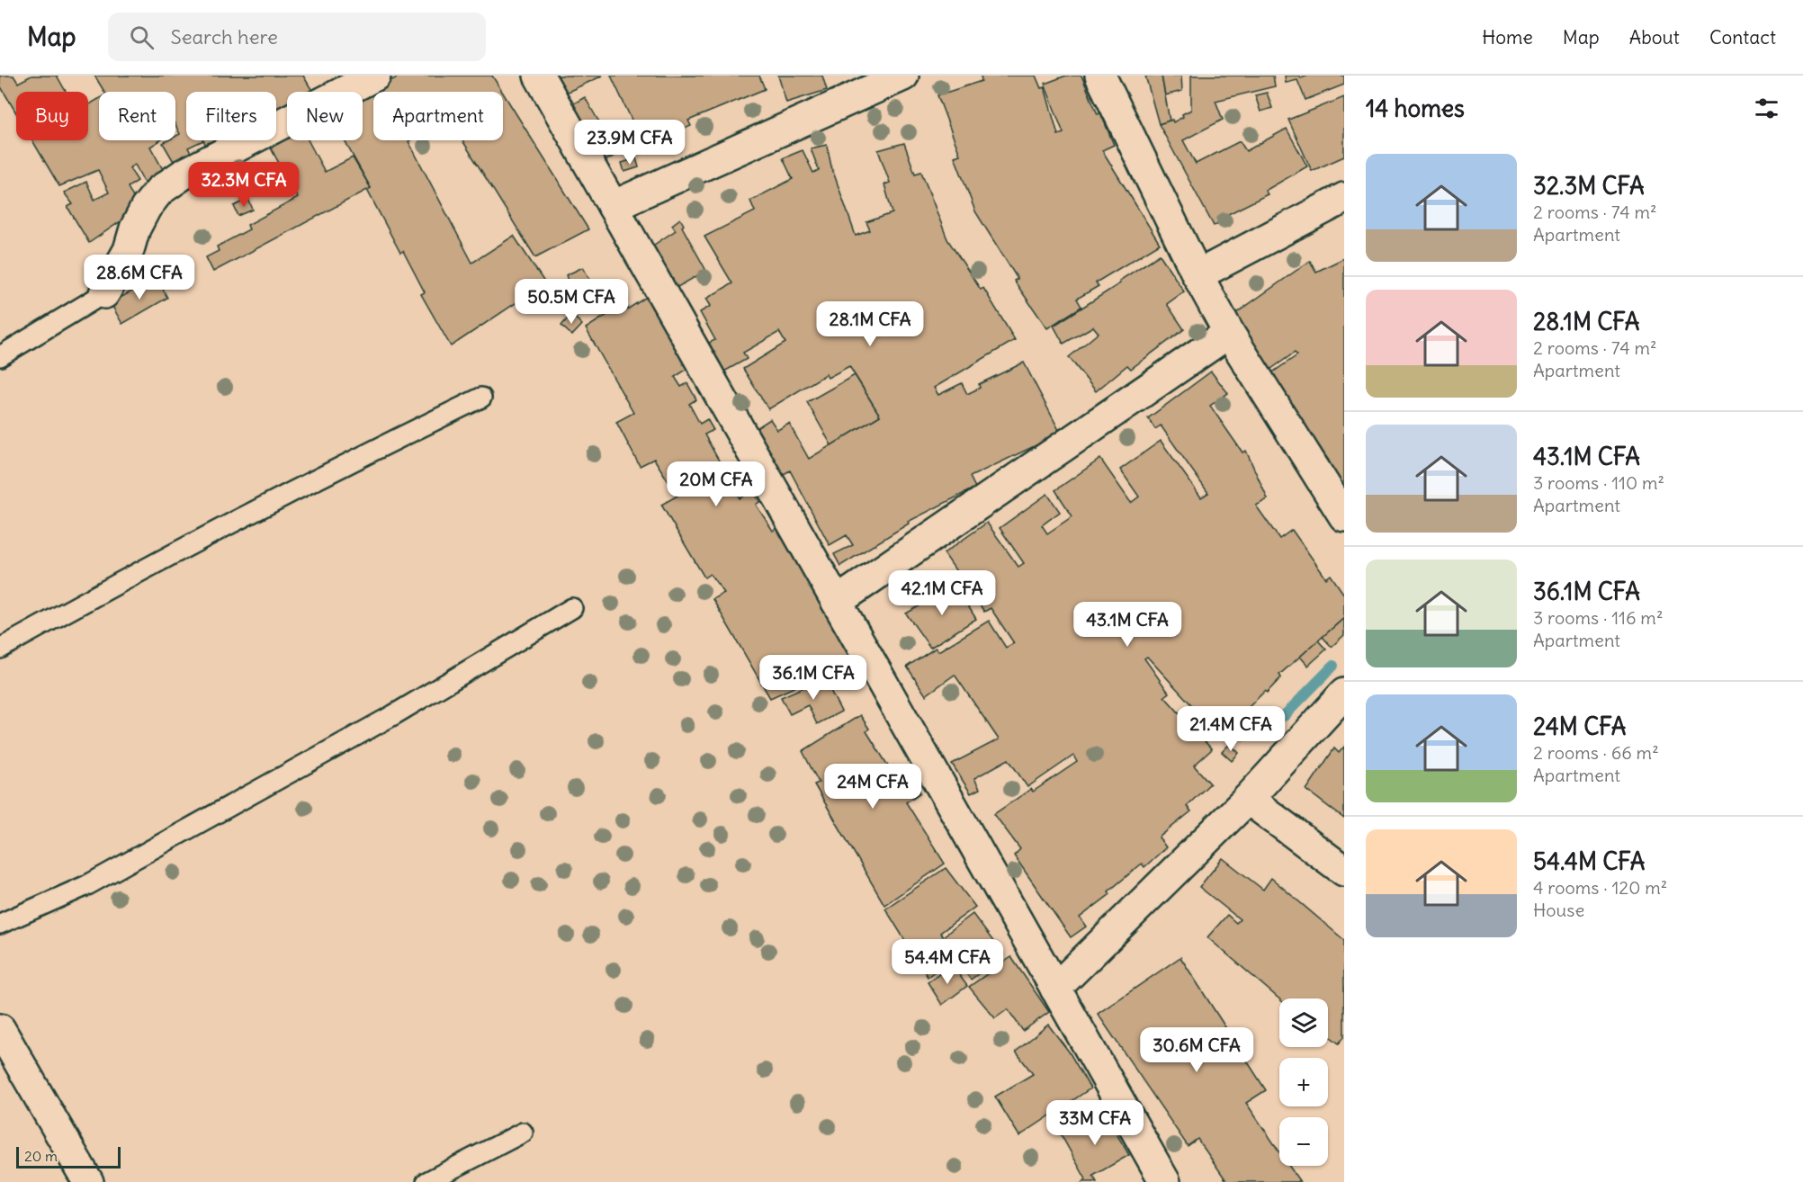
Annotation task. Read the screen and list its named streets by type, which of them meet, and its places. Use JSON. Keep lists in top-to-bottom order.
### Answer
{
  "scale_bar": "20 m",
  "page": {
    "header": "Map",
    "search": "Search here",
    "nav": [
      "Home",
      "Map",
      "About",
      "Contact"
    ],
    "heading": "14 homes",
    "chip": [
      "Buy",
      "Rent",
      "Filters",
      "New",
      "Apartment"
    ],
    "price": [
      "23.9M CFA",
      "32.3M CFA",
      "28.6M CFA",
      "50.5M CFA",
      "28.1M CFA",
      "20M CFA",
      "42.1M CFA",
      "43.1M CFA",
      "36.1M CFA",
      "21.4M CFA",
      "24M CFA",
      "54.4M CFA",
      "30.6M CFA",
      "33M CFA"
    ],
    "list": [
      {
        "name": "32.3M CFA",
        "note": "2 rooms · 74 m² · Apartment"
      },
      {
        "name": "28.1M CFA",
        "note": "2 rooms · 74 m² · Apartment"
      },
      {
        "name": "43.1M CFA",
        "note": "3 rooms · 110 m² · Apartment"
      },
      {
        "name": "36.1M CFA",
        "note": "3 rooms · 116 m² · Apartment"
      },
      {
        "name": "24M CFA",
        "note": "2 rooms · 66 m² · Apartment"
      },
      {
        "name": "54.4M CFA",
        "note": "4 rooms · 120 m² · House"
      }
    ],
    "map_buttons": ["+", "−"],
    "scale": "20 m"
  }
}
